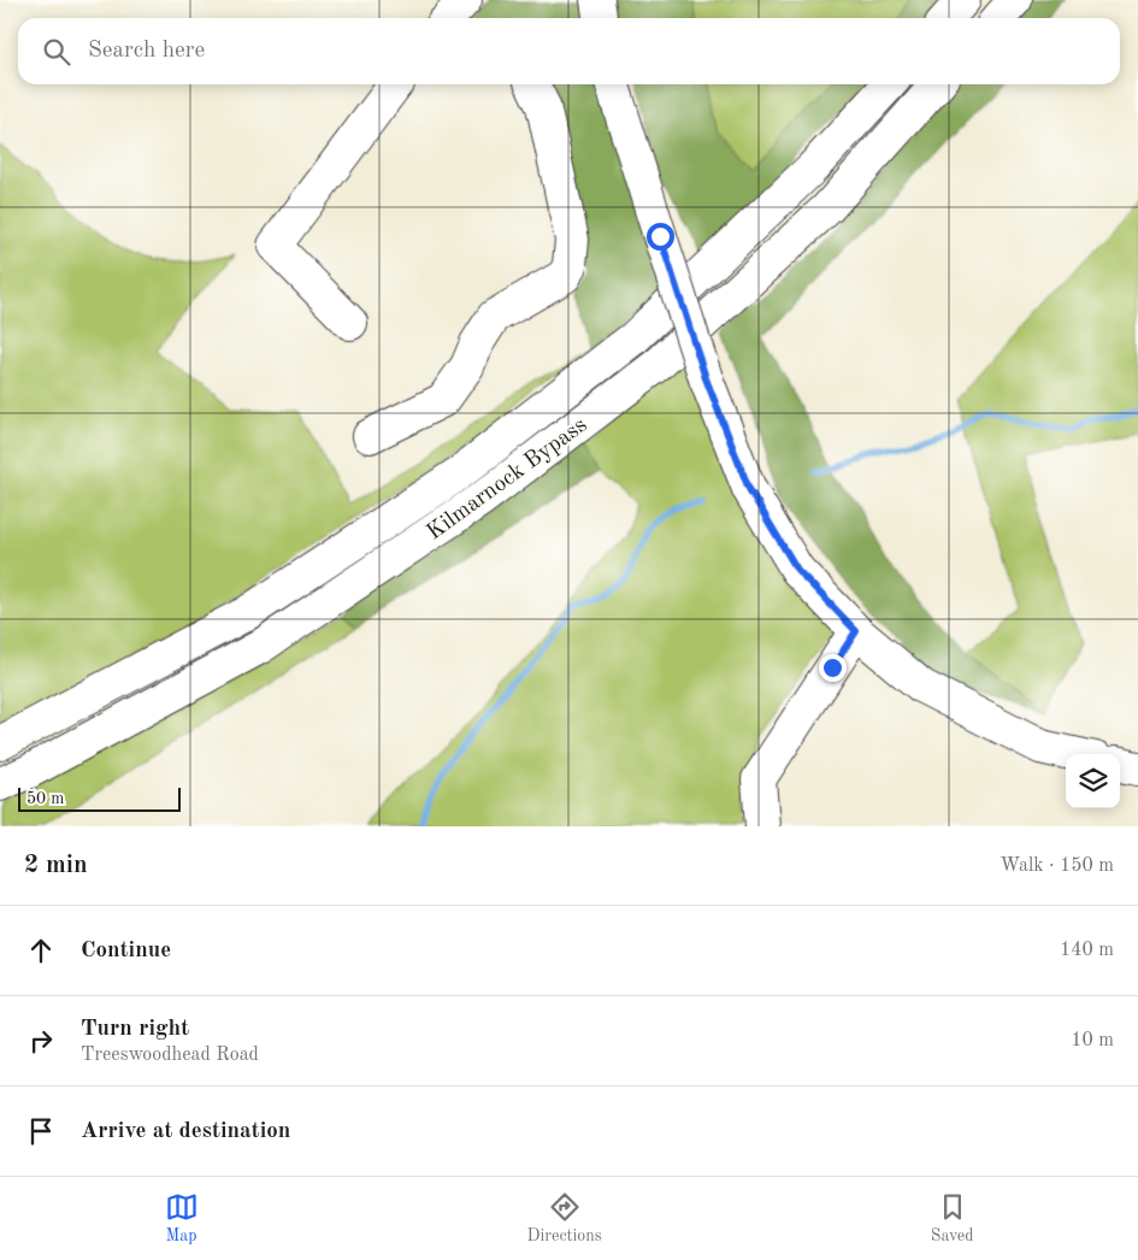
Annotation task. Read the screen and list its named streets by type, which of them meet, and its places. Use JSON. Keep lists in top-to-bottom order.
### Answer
{
  "streets": {
    "main road": ["Kilmarnock Bypass"]
  },
  "scale_bar": "50 m",
  "page": {
    "search": "Search here",
    "scale": "50 m",
    "heading": ["2 min", "Walk · 150 m"],
    "list": [
      ["Continue", "140 m"],
      ["Turn right", "Treeswoodhead Road", "10 m"],
      "Arrive at destination"
    ],
    "nav": ["Map", "Directions", "Saved"]
  }
}
